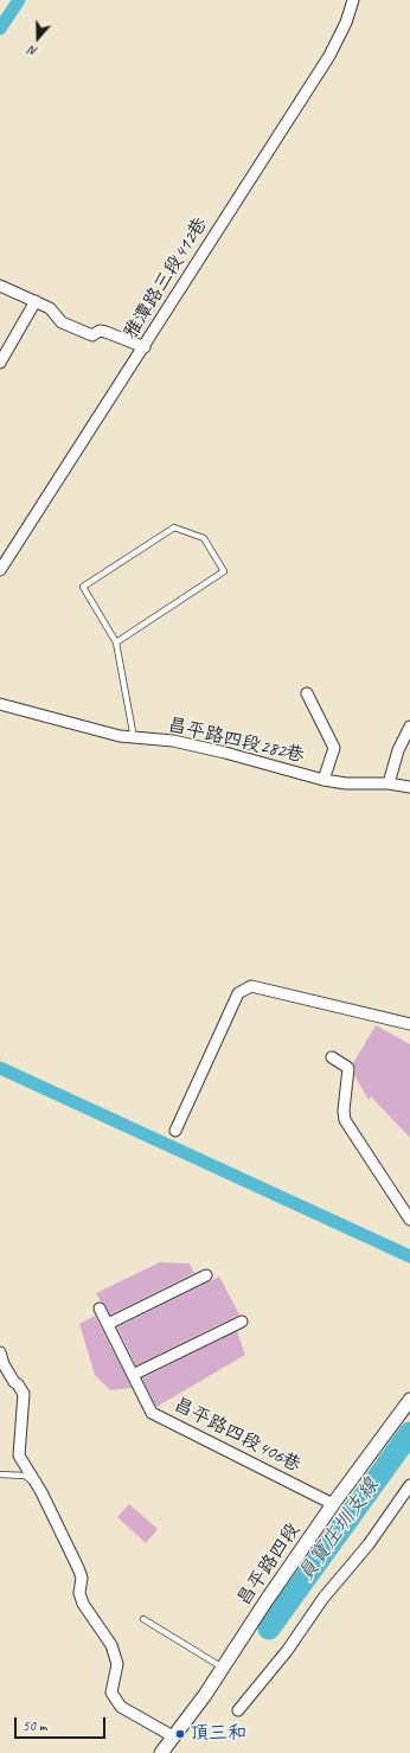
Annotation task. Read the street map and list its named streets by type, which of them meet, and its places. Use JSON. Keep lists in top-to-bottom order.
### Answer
{
  "streets": {
    "street": [
      "雅潭路三段412巷",
      "昌平路四段282巷",
      "昌平路四段406巷",
      "昌平路四段"
    ]
  },
  "crossings": [
    ["昌平路四段406巷", "昌平路四段"]
  ],
  "water": ["員寶庄圳支線"],
  "places": ["頂三和"],
  "scale_bar": "50 m",
  "north": "bottom"
}
